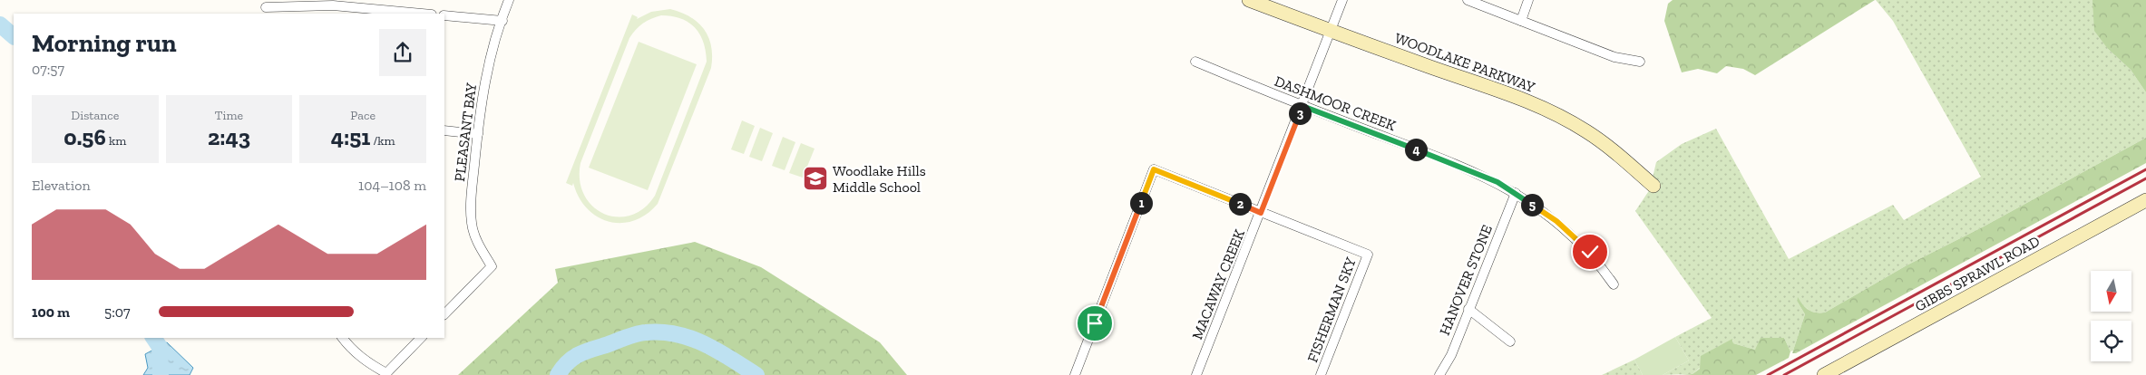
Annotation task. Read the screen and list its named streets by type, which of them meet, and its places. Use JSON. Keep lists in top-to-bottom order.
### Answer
{
  "streets": {
    "street": [
      "WOODLAKE PARKWAY",
      "DASHMOOR CREEK",
      "PLEASANT BAY",
      "GIBBS SPRAWL ROAD",
      "HANOVER STONE",
      "MACAWAY CREEK",
      "FISHERMAN SKY"
    ]
  },
  "crossings": [
    ["WOODLAKE PARKWAY", "MACAWAY CREEK"],
    ["DASHMOOR CREEK", "HANOVER STONE"],
    ["DASHMOOR CREEK", "MACAWAY CREEK"],
    ["MACAWAY CREEK", "FISHERMAN SKY"]
  ],
  "places": {
    "school or university": ["Woodlake Hills Middle School"]
  },
  "north": "bottom",
  "page": {
    "heading": ["Morning run", "07:57"],
    "stats": [
      ["Distance", "0.56 km"],
      ["Time", "2:43"],
      ["Pace", "4:51 /km"]
    ],
    "pins": [
      "3",
      "4",
      "1",
      "2",
      "5"
    ],
    "chart": ["Elevation", "104–108 m"],
    "list": [
      {
        "name": "100 m",
        "note": "5:07"
      }
    ]
  }
}
